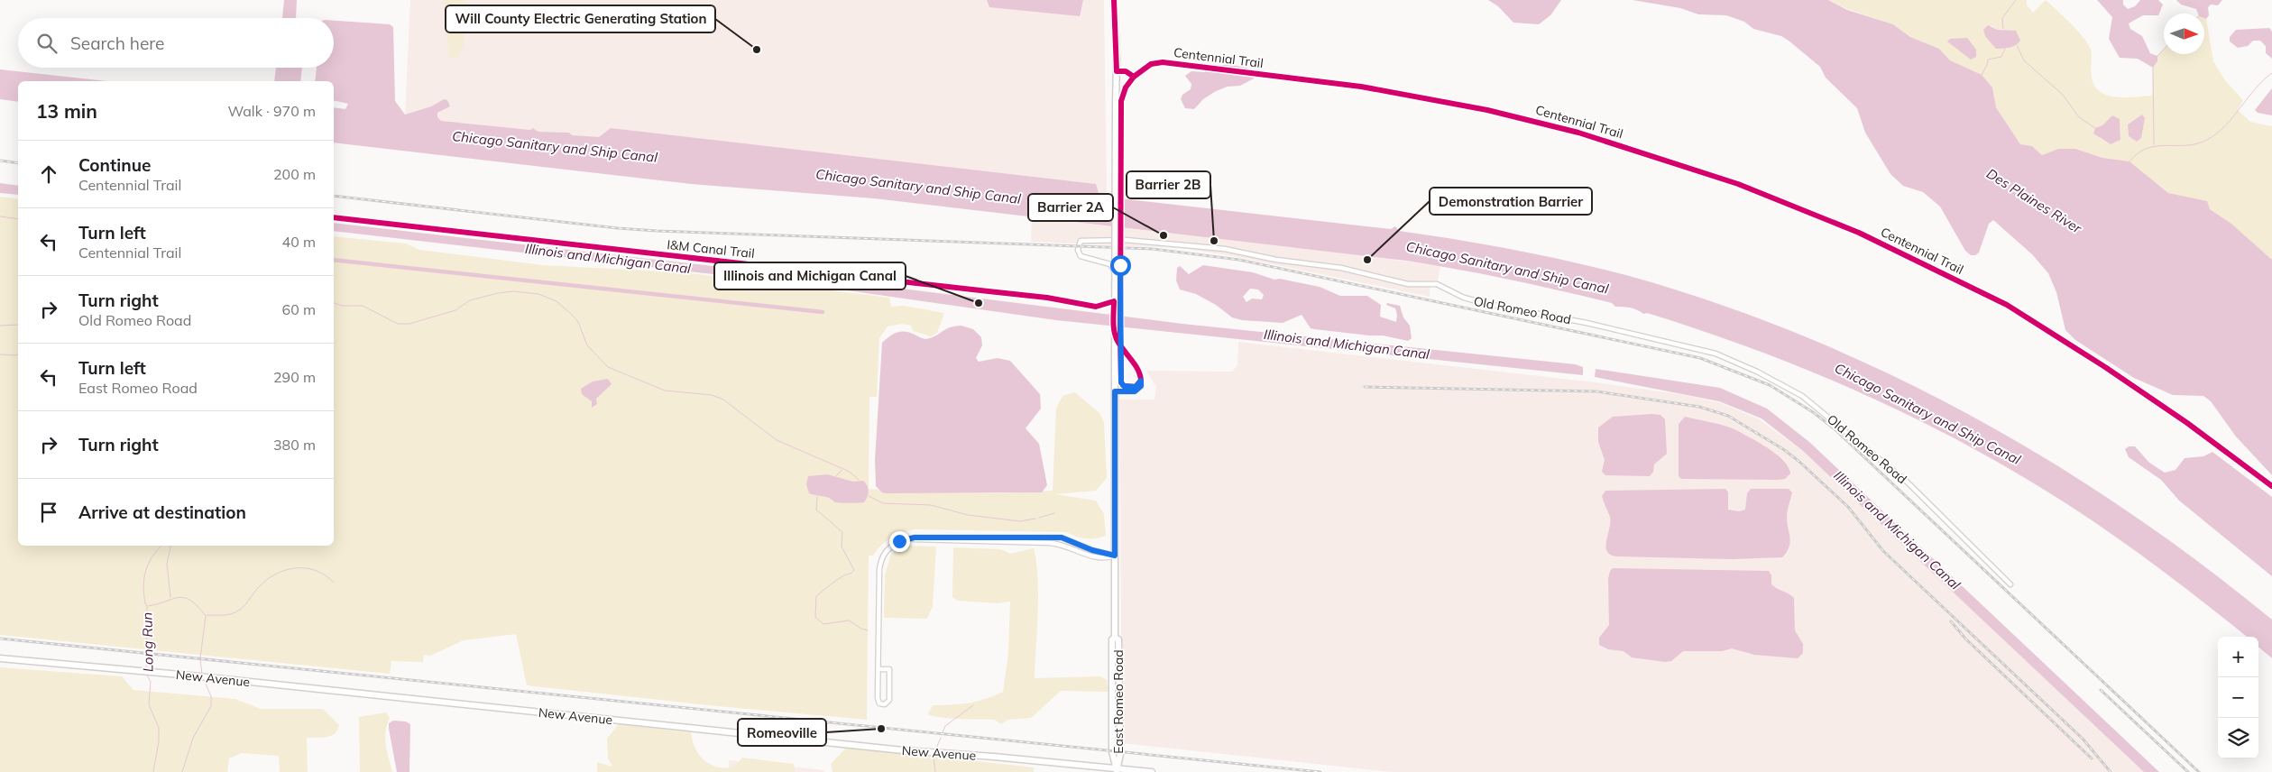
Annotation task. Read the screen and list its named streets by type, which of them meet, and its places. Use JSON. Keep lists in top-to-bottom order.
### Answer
{
  "streets": {
    "main road": ["New Avenue", "East Romeo Road"],
    "street": ["Old Romeo Road"],
    "cycle path": ["Centennial Trail"]
  },
  "crossings": [
    ["Old Romeo Road", "East Romeo Road"],
    ["New Avenue", "East Romeo Road"]
  ],
  "water": [
    "Chicago Sanitary and Ship Canal",
    "Des Plaines River",
    "Illinois and Michigan Canal",
    "Long Run"
  ],
  "places": [
    "Will County Electric Generating Station",
    "Barrier 2A",
    "Barrier 2B",
    "Demonstration Barrier",
    "Illinois and Michigan Canal",
    "Romeoville"
  ],
  "north": "right",
  "page": {
    "search": "Search here",
    "heading": ["13 min", "Walk · 970 m"],
    "list": [
      ["Continue", "Centennial Trail", "200 m"],
      ["Turn left", "Centennial Trail", "40 m"],
      ["Turn right", "Old Romeo Road", "60 m"],
      ["Turn left", "East Romeo Road", "290 m"],
      ["Turn right", "380 m"],
      "Arrive at destination"
    ],
    "map_buttons": ["+", "−"]
  }
}
